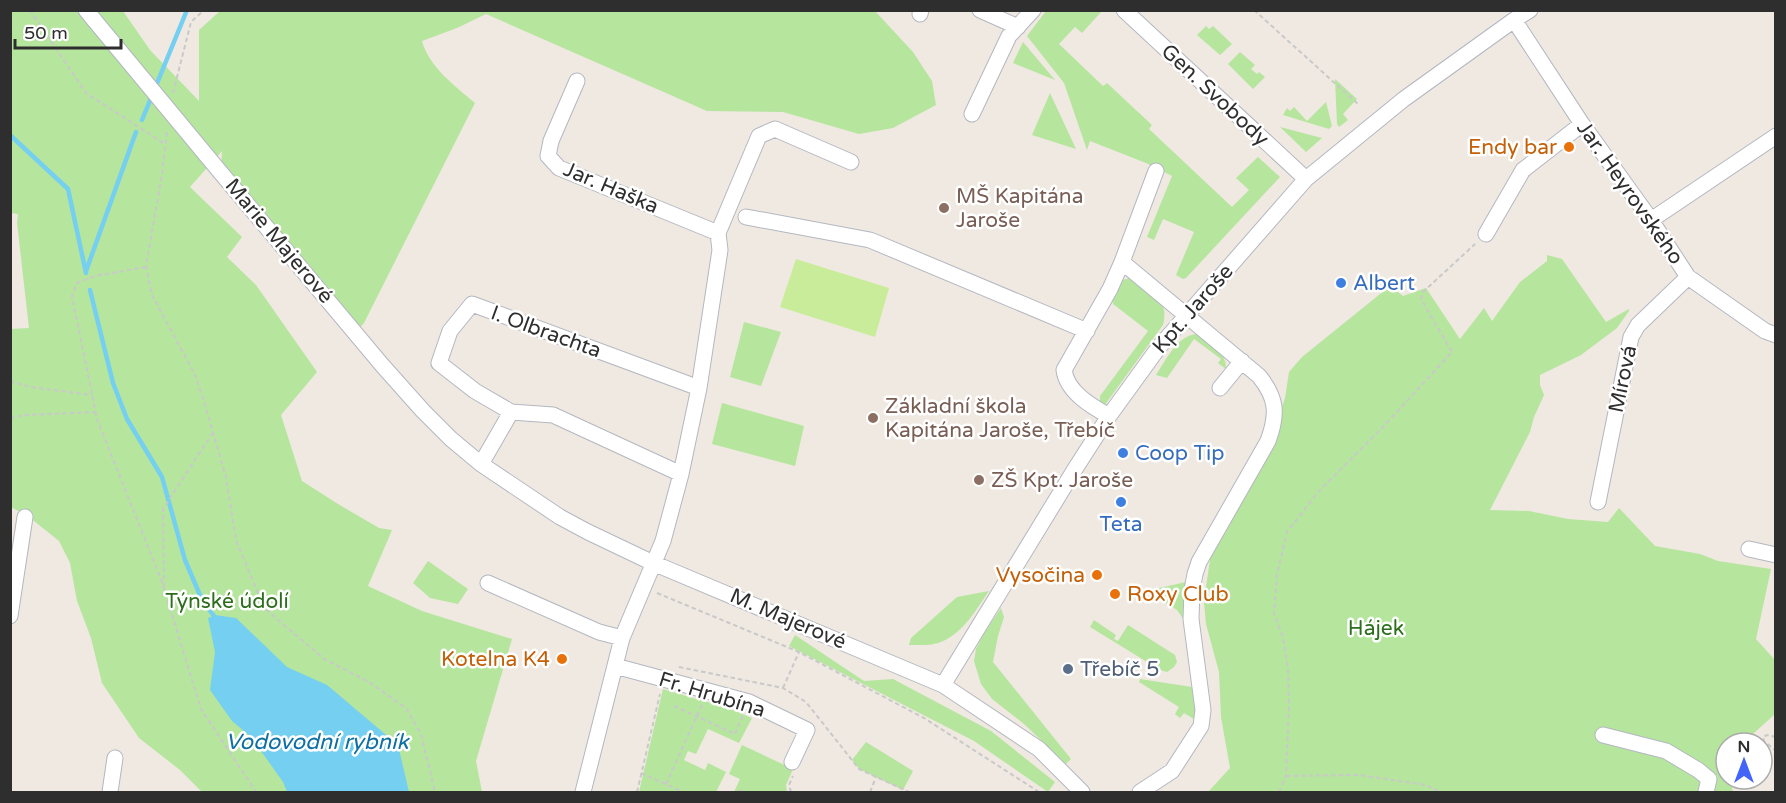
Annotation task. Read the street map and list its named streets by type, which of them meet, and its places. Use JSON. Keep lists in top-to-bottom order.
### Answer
{
  "streets": {
    "street": [
      "Gen. Svobody",
      "Jar. Haška",
      "Jar. Heyrovského",
      "Marie Majerové",
      "Kpt. Jaroše",
      "I. Olbrachta",
      "Mírová",
      "M. Majerové",
      "Fr. Hrubína"
    ]
  },
  "crossings": [
    ["Gen. Svobody", "Kpt. Jaroše"],
    ["Jar. Heyrovského", "Kpt. Jaroše"],
    ["Jar. Heyrovského", "Mírová"],
    ["Marie Majerové", "M. Majerové"],
    ["Kpt. Jaroše", "M. Majerové"]
  ],
  "water": ["Vodovodní rybník"],
  "parks": ["Týnské údolí", "Hájek"],
  "places": [
    "Endy bar",
    "MŠ Kapitána Jaroše",
    "Albert",
    "Základní škola Kapitána Jaroše, Třebíč",
    "Coop Tip",
    "ZŠ Kpt. Jaroše",
    "Teta",
    "Vysočina",
    "Roxy Club",
    "Kotelna K4",
    "Třebíč 5"
  ],
  "scale_bar": "50 m",
  "north": "top"
}
